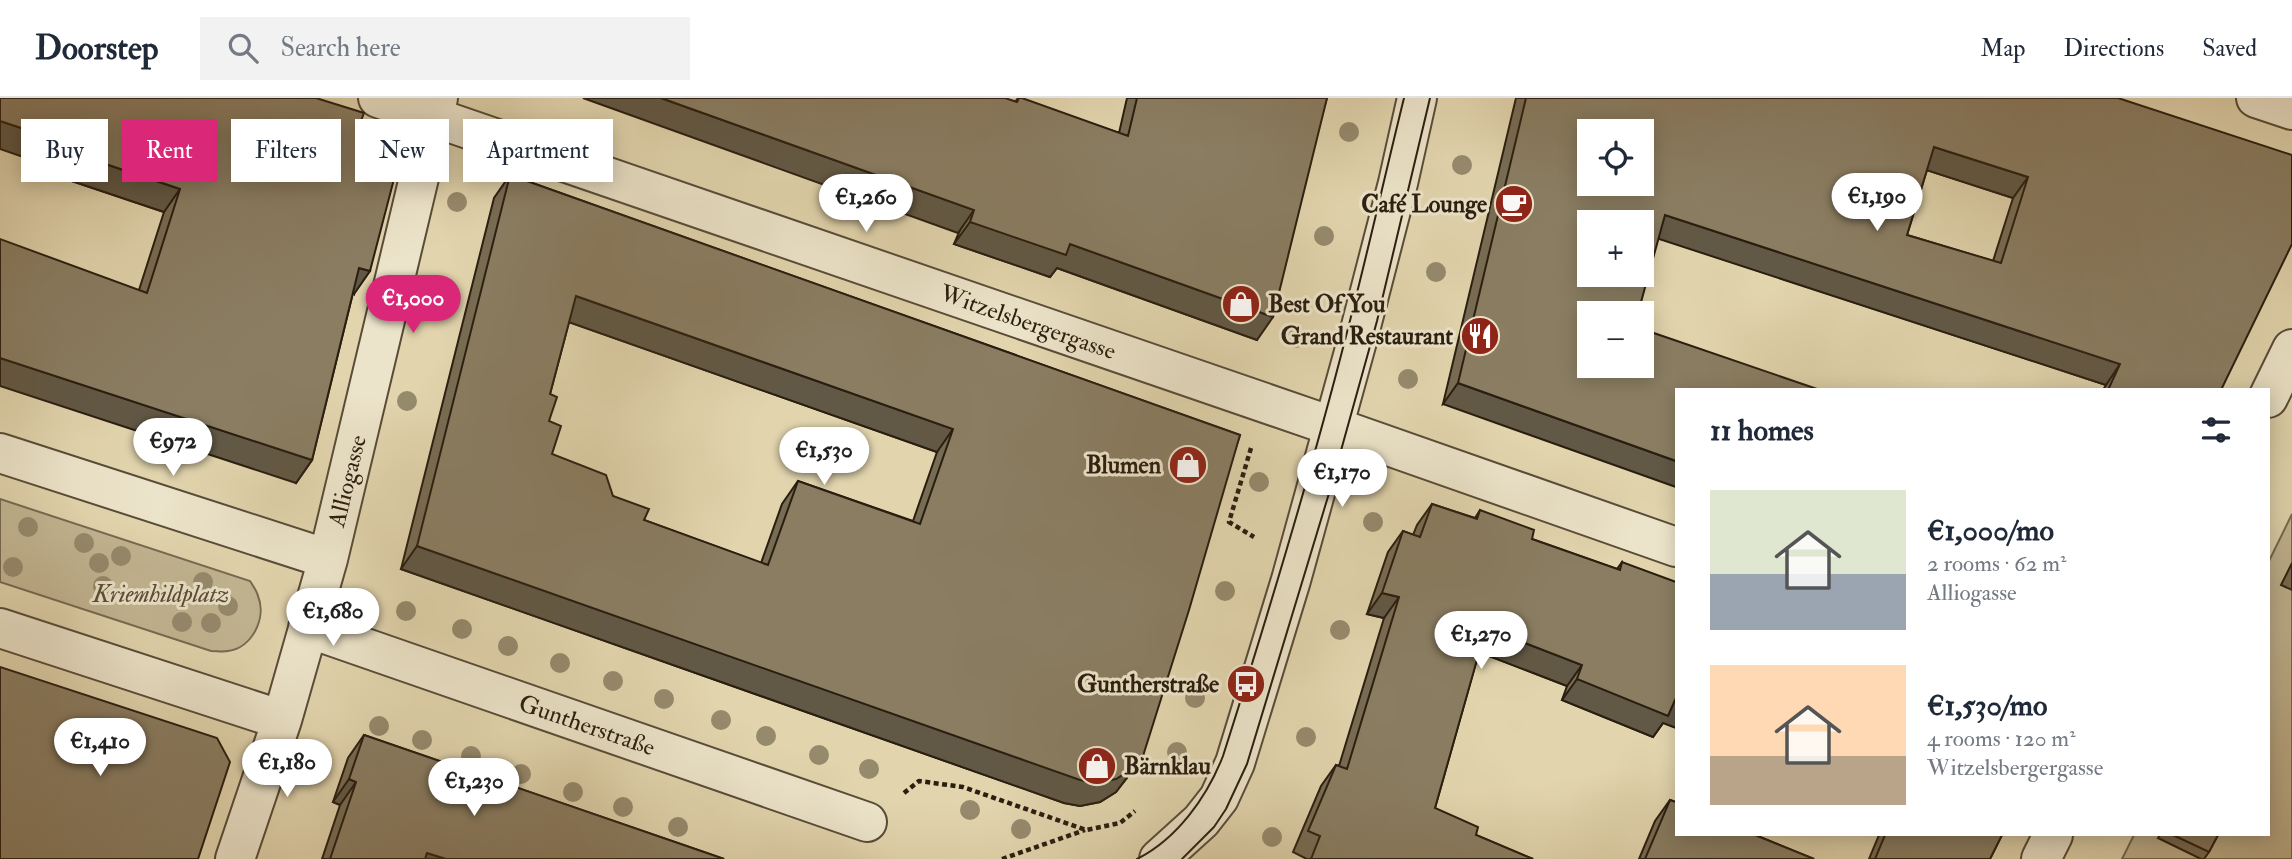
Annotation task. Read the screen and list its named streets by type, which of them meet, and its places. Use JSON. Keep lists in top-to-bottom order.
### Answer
{
  "streets": {
    "street": ["Witzelsbergergasse", "Alliogasse", "Guntherstraße"]
  },
  "crossings": [
    ["Witzelsbergergasse", "Alliogasse"],
    ["Alliogasse", "Guntherstraße"]
  ],
  "parks": ["Kriemhildplatz"],
  "places": {
    "cafe": ["Café Lounge"],
    "shop": ["Best Of You", "Blumen", "Bärnklau"],
    "restaurant": ["Grand Restaurant"],
    "bus stop": ["Guntherstraße"]
  },
  "page": {
    "header": "Doorstep",
    "search": "Search here",
    "nav": ["Map", "Directions", "Saved"],
    "map_buttons": ["+", "−"],
    "chip": [
      "Buy",
      "Rent",
      "Filters",
      "New",
      "Apartment"
    ],
    "price": [
      "€1,190",
      "€1,260",
      "€1,000",
      "€972",
      "€1,530",
      "€1,170",
      "€1,680",
      "€1,270",
      "€1,410",
      "€1,180",
      "€1,230"
    ],
    "heading": "11 homes",
    "list": [
      {
        "name": "€1,000/mo",
        "note": "2 rooms · 62 m² · Alliogasse"
      },
      {
        "name": "€1,530/mo",
        "note": "4 rooms · 120 m² · Witzelsbergergasse"
      }
    ]
  }
}
